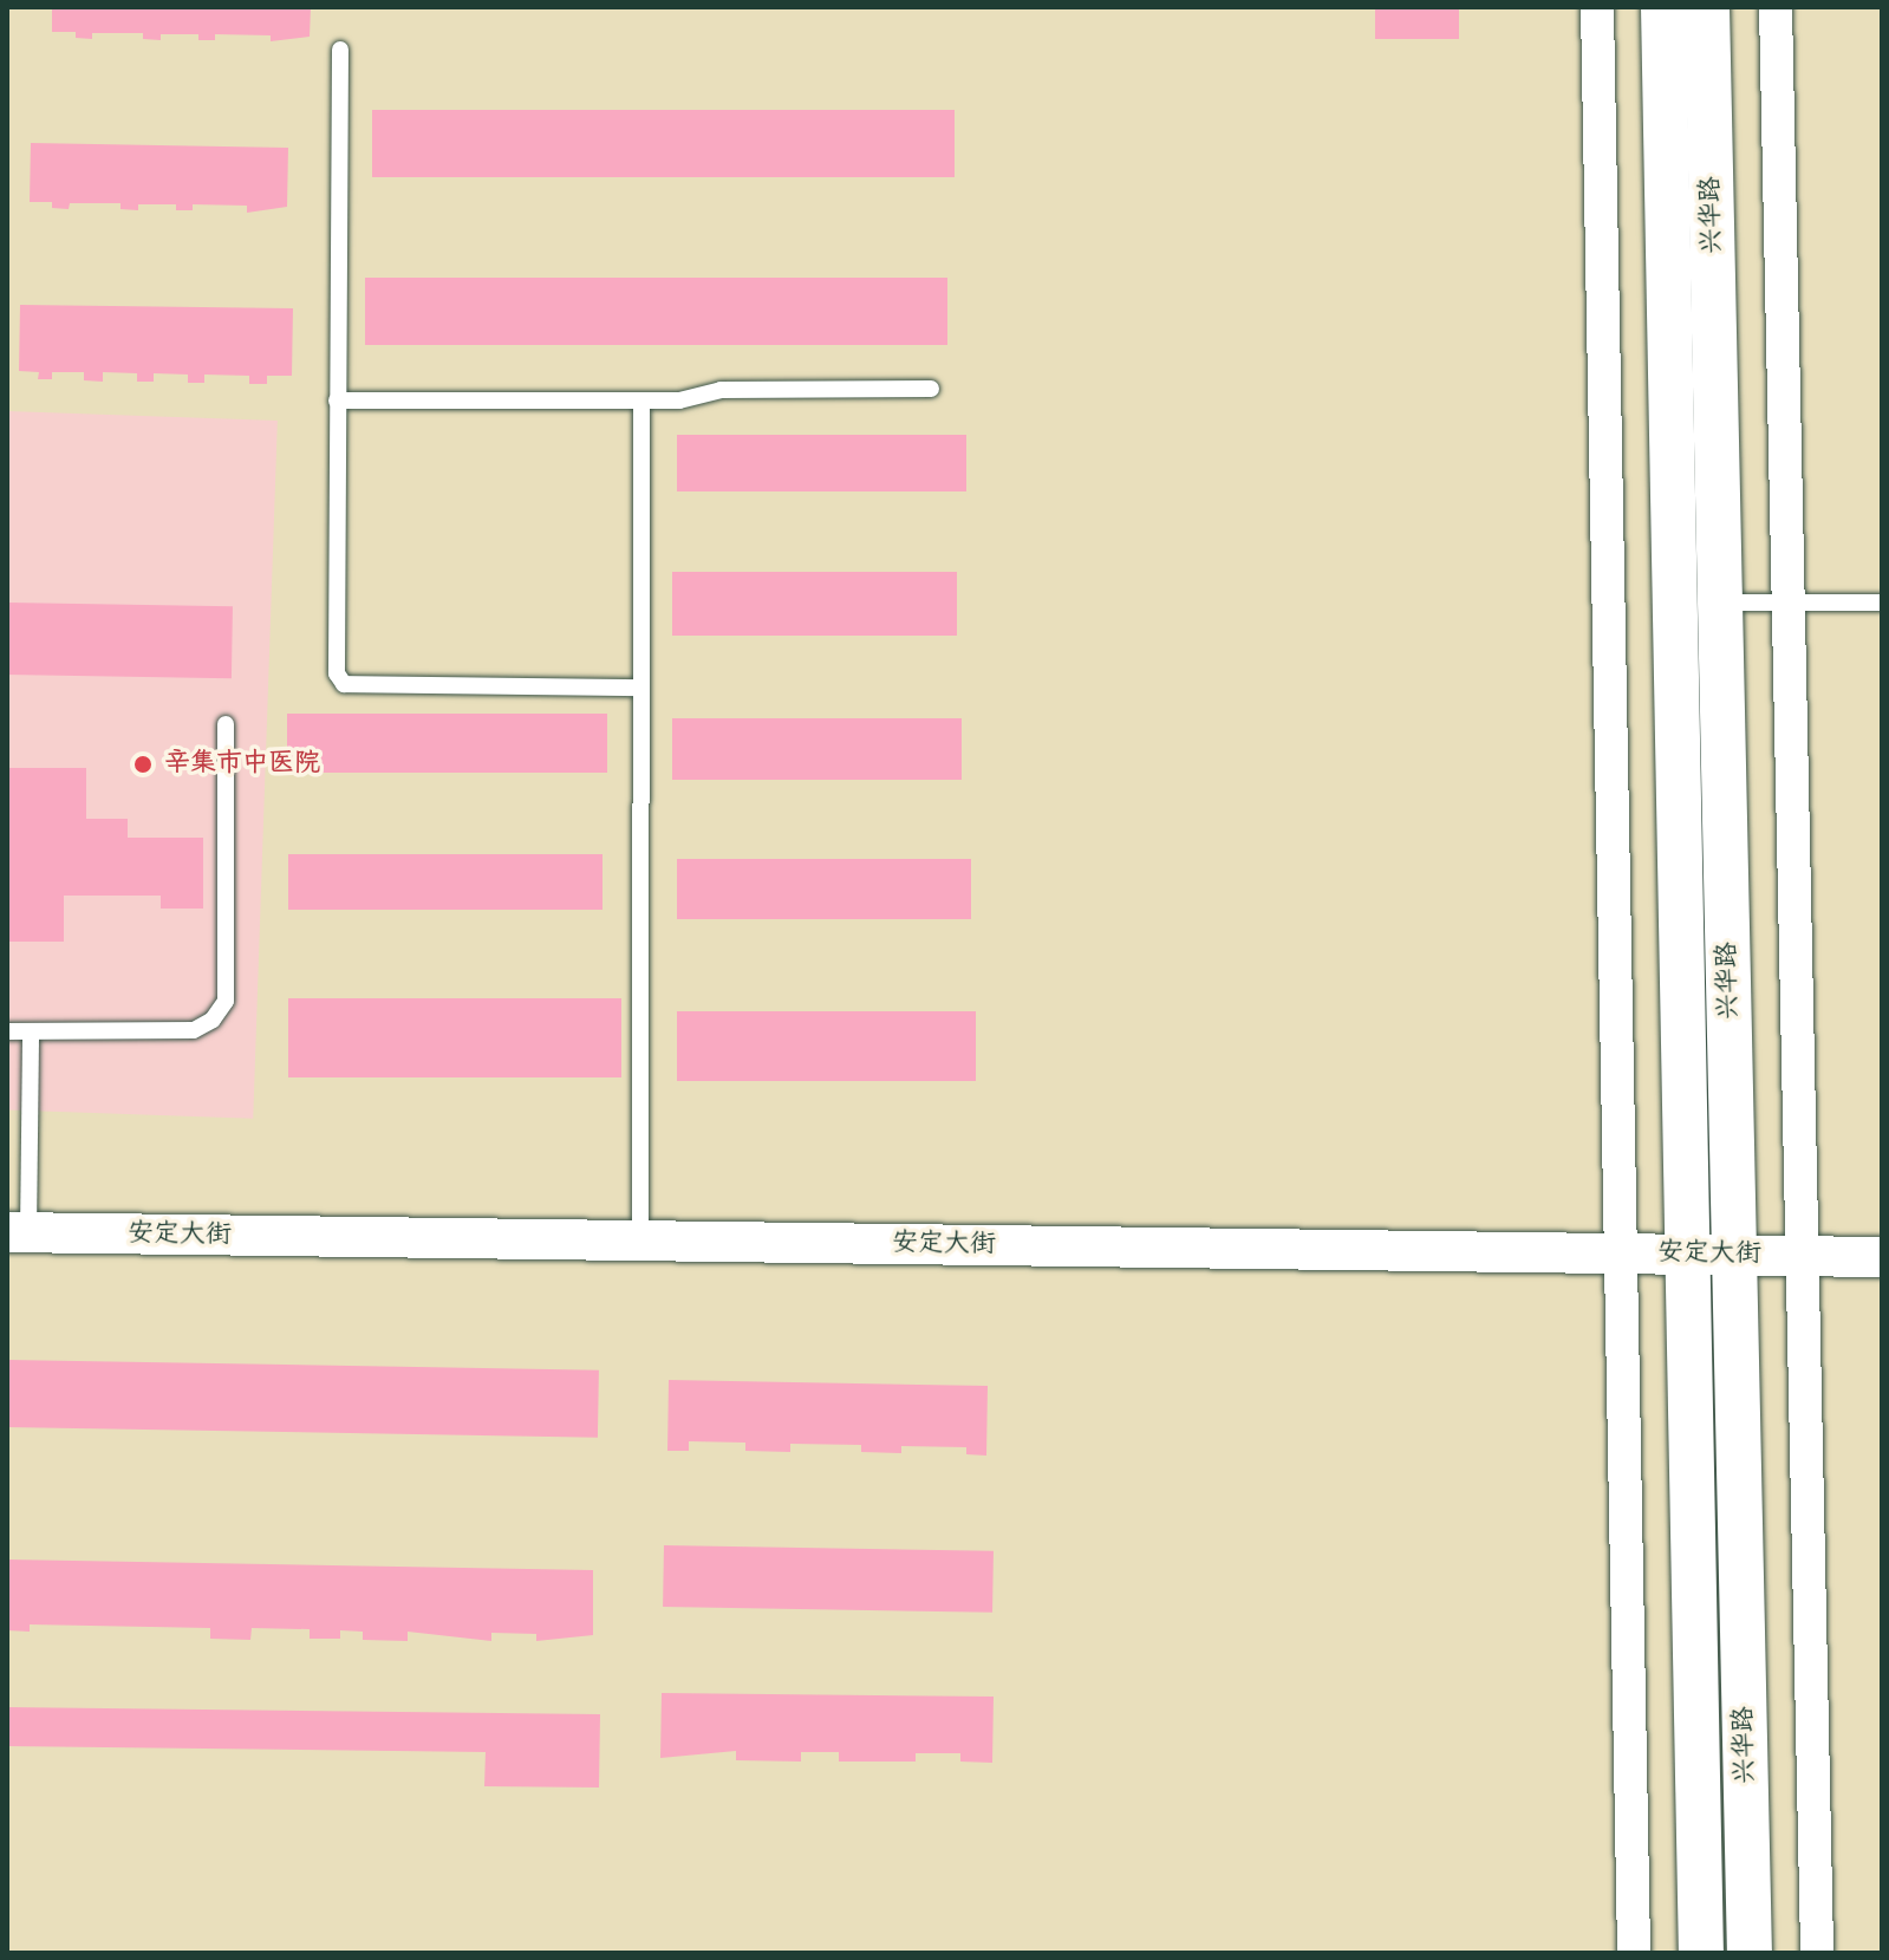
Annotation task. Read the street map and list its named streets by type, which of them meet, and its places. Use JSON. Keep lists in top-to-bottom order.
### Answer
{
  "streets": {
    "main road": ["兴华路"],
    "street": ["安定大街"]
  },
  "crossings": [
    ["兴华路", "安定大街"]
  ],
  "places": ["辛集市中医院"]
}
